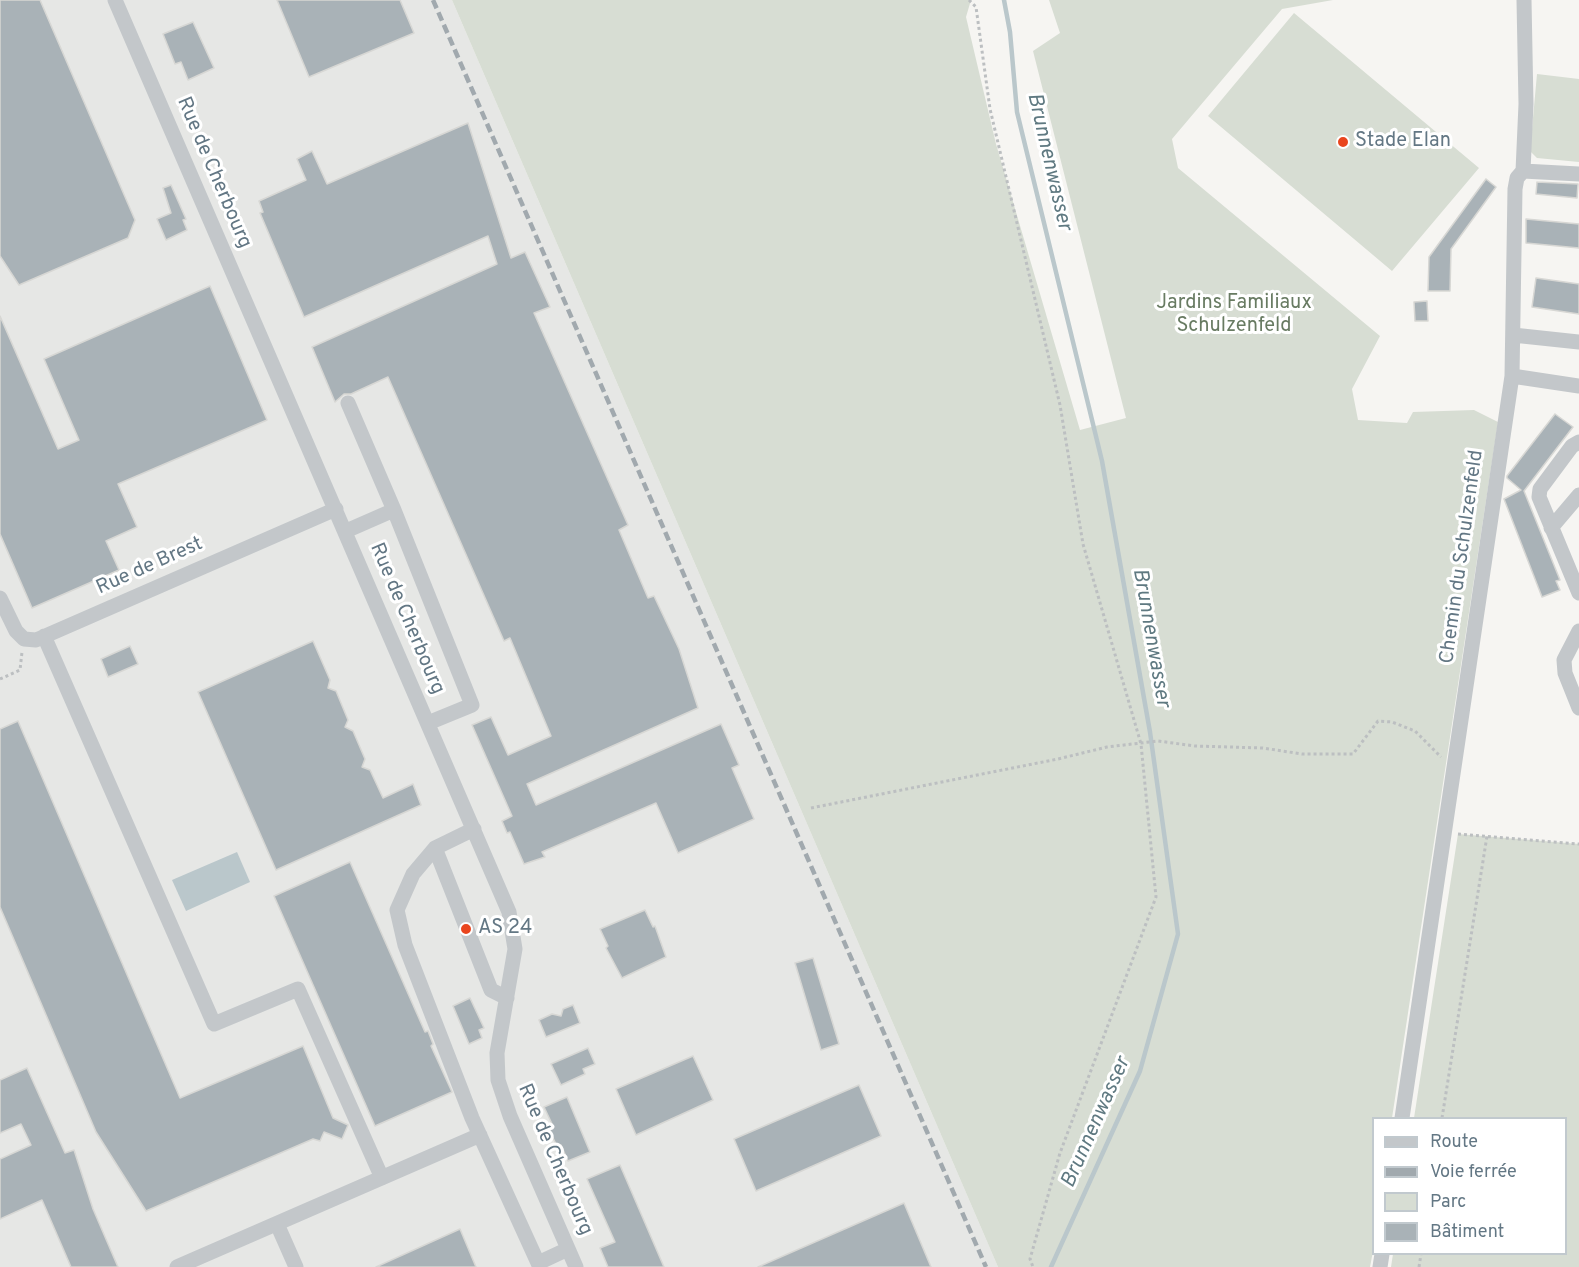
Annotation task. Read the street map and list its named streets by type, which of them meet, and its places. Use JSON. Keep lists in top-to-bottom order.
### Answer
{
  "streets": {
    "street": ["Rue de Cherbourg", "Chemin du Schulzenfeld", "Rue de Brest"]
  },
  "crossings": [
    ["Rue de Cherbourg", "Rue de Brest"]
  ],
  "water": ["Brunnenwasser"],
  "parks": ["Jardins Familiaux Schulzenfeld"],
  "places": ["Stade Elan", "AS 24"],
  "legend": [
    "Route",
    "Voie ferrée",
    "Parc",
    "Bâtiment"
  ]
}
